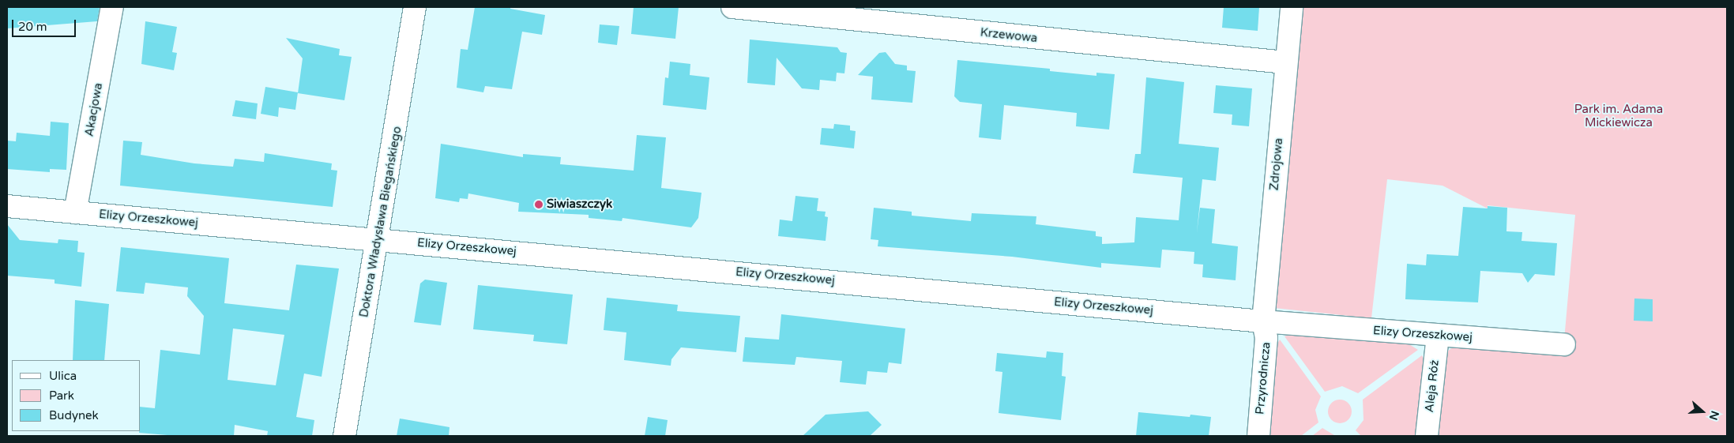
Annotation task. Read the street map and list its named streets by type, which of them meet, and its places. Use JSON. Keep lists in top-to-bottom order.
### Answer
{
  "streets": {
    "street": [
      "Krzewowa",
      "Akacjowa",
      "Zdrojowa",
      "Elizy Orzeszkowej",
      "Doktora Władysława Biegańskiego",
      "Przyrodnicza",
      "Aleja Róż"
    ]
  },
  "crossings": [
    ["Krzewowa", "Zdrojowa"],
    ["Akacjowa", "Elizy Orzeszkowej"],
    ["Zdrojowa", "Elizy Orzeszkowej"],
    ["Zdrojowa", "Przyrodnicza"],
    ["Elizy Orzeszkowej", "Doktora Władysława Biegańskiego"],
    ["Elizy Orzeszkowej", "Przyrodnicza"],
    ["Elizy Orzeszkowej", "Aleja Róż"]
  ],
  "parks": ["Park im. Adama Mickiewicza"],
  "places": ["Siwiaszczyk"],
  "legend": ["Ulica", "Park", "Budynek"],
  "scale_bar": "20 m",
  "north": "right"
}
